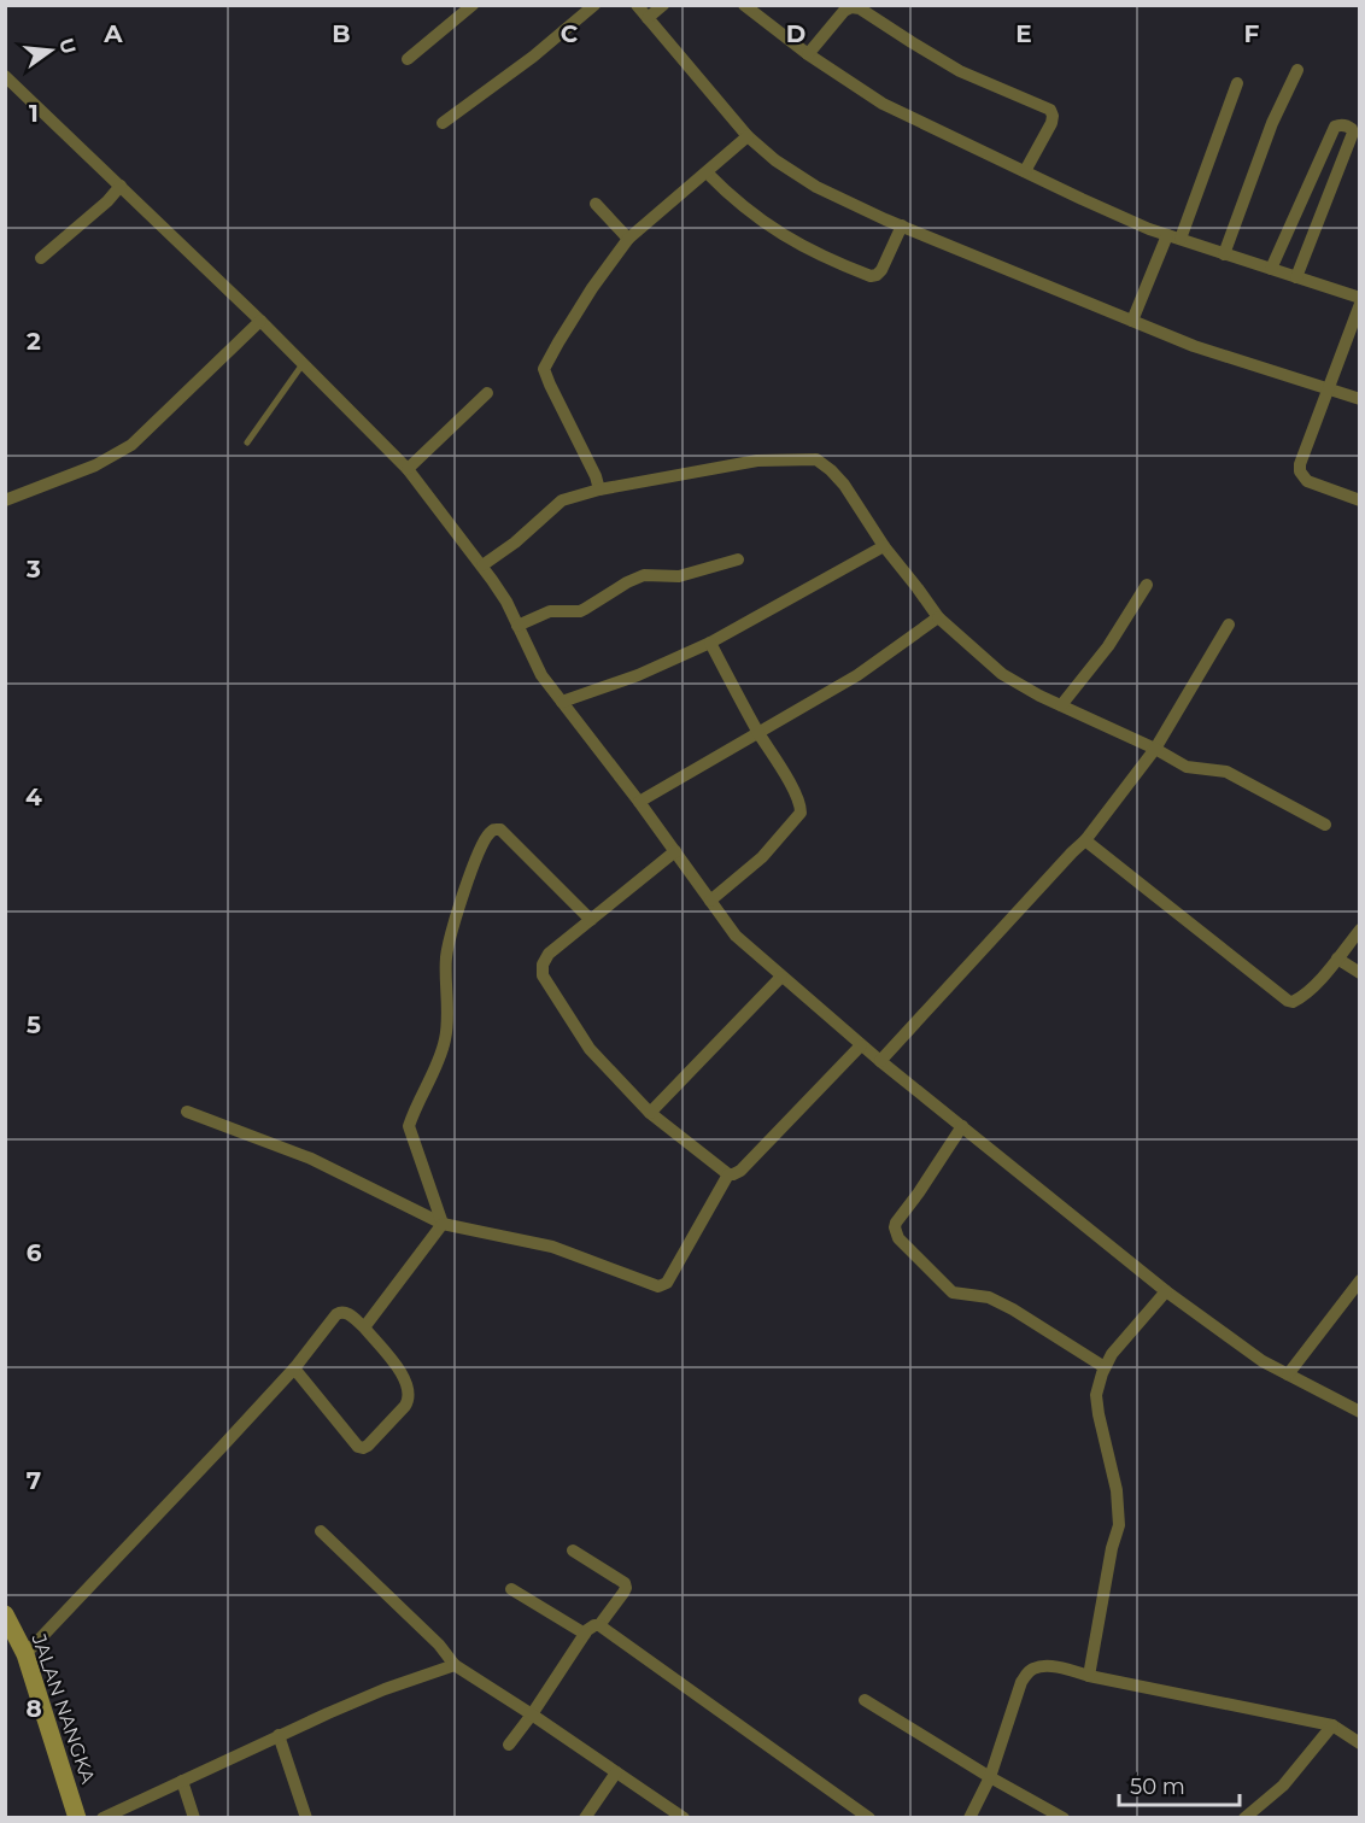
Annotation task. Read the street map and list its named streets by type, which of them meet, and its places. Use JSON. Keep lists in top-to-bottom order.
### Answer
{
  "streets": {
    "street": ["JALAN NANGKA"]
  },
  "scale_bar": "50 m",
  "north": "right",
  "grid": {
    "columns": [
      "A",
      "B",
      "C",
      "D",
      "E",
      "F"
    ],
    "rows": [
      "1",
      "2",
      "3",
      "4",
      "5",
      "6",
      "7",
      "8"
    ]
  }
}
